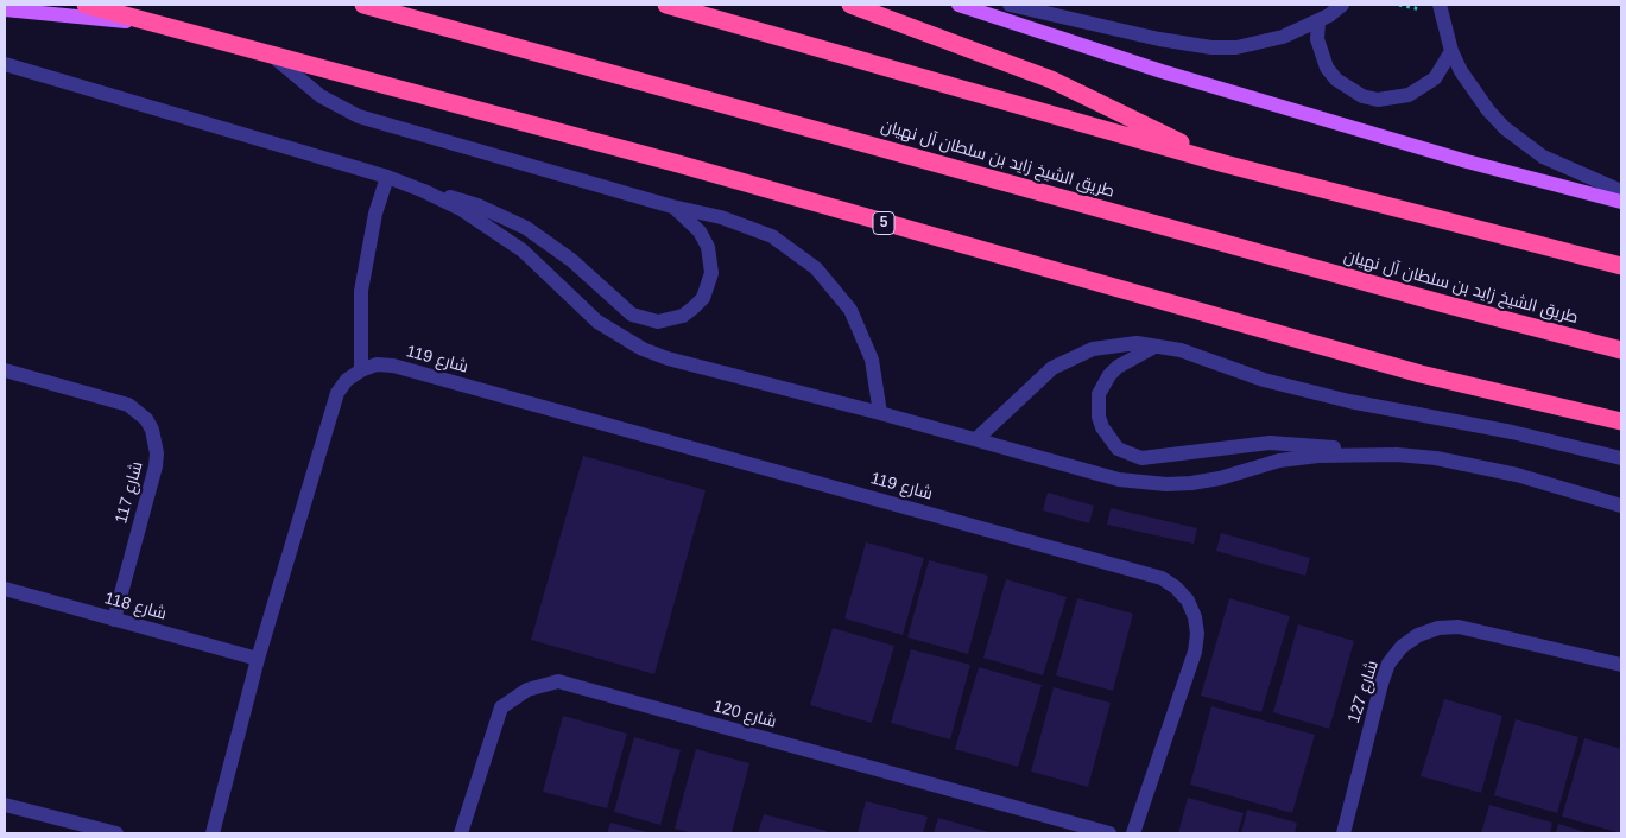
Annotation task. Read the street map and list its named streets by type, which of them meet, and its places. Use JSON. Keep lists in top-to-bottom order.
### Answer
{
  "streets": {
    "highway": ["طريق الشيخ زايد بن سلطان آل نهيان", "5"],
    "street": [
      "شارع 119",
      "شارع 117",
      "شارع 118",
      "شارع 127",
      "شارع 120"
    ]
  },
  "crossings": [
    ["شارع 117", "شارع 118"]
  ]
}
